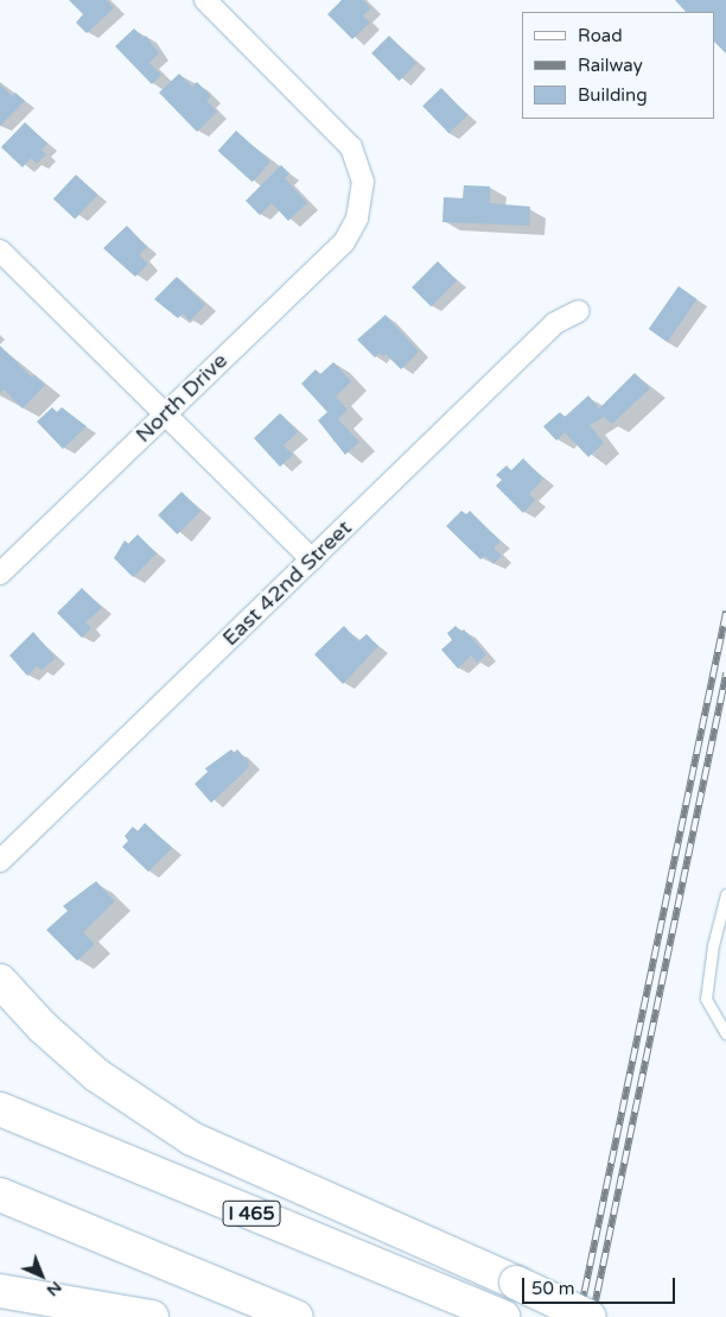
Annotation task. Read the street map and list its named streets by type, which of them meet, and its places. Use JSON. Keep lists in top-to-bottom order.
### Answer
{
  "streets": {
    "highway": ["I 465"],
    "street": ["North Drive", "East 42nd Street"]
  },
  "legend": ["Road", "Railway", "Building"],
  "scale_bar": "50 m",
  "north": "bottom right"
}
